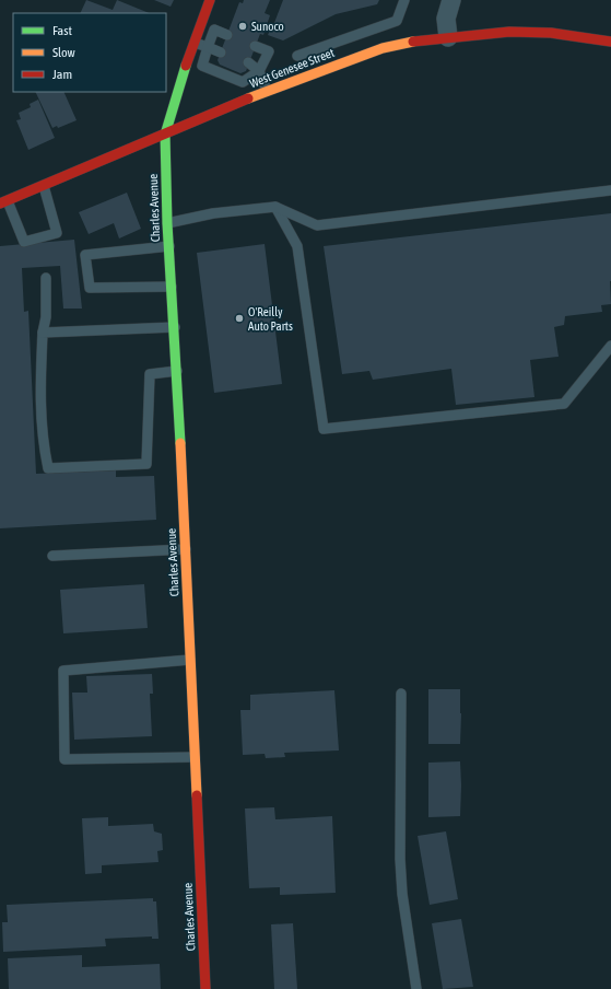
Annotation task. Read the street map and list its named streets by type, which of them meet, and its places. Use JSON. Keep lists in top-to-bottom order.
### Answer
{
  "streets": {
    "street": ["West Genesee Street", "Charles Avenue"]
  },
  "crossings": [
    ["West Genesee Street", "Charles Avenue"]
  ],
  "places": ["Sunoco", "O'Reilly Auto Parts"],
  "legend": ["Fast", "Slow", "Jam"]
}
